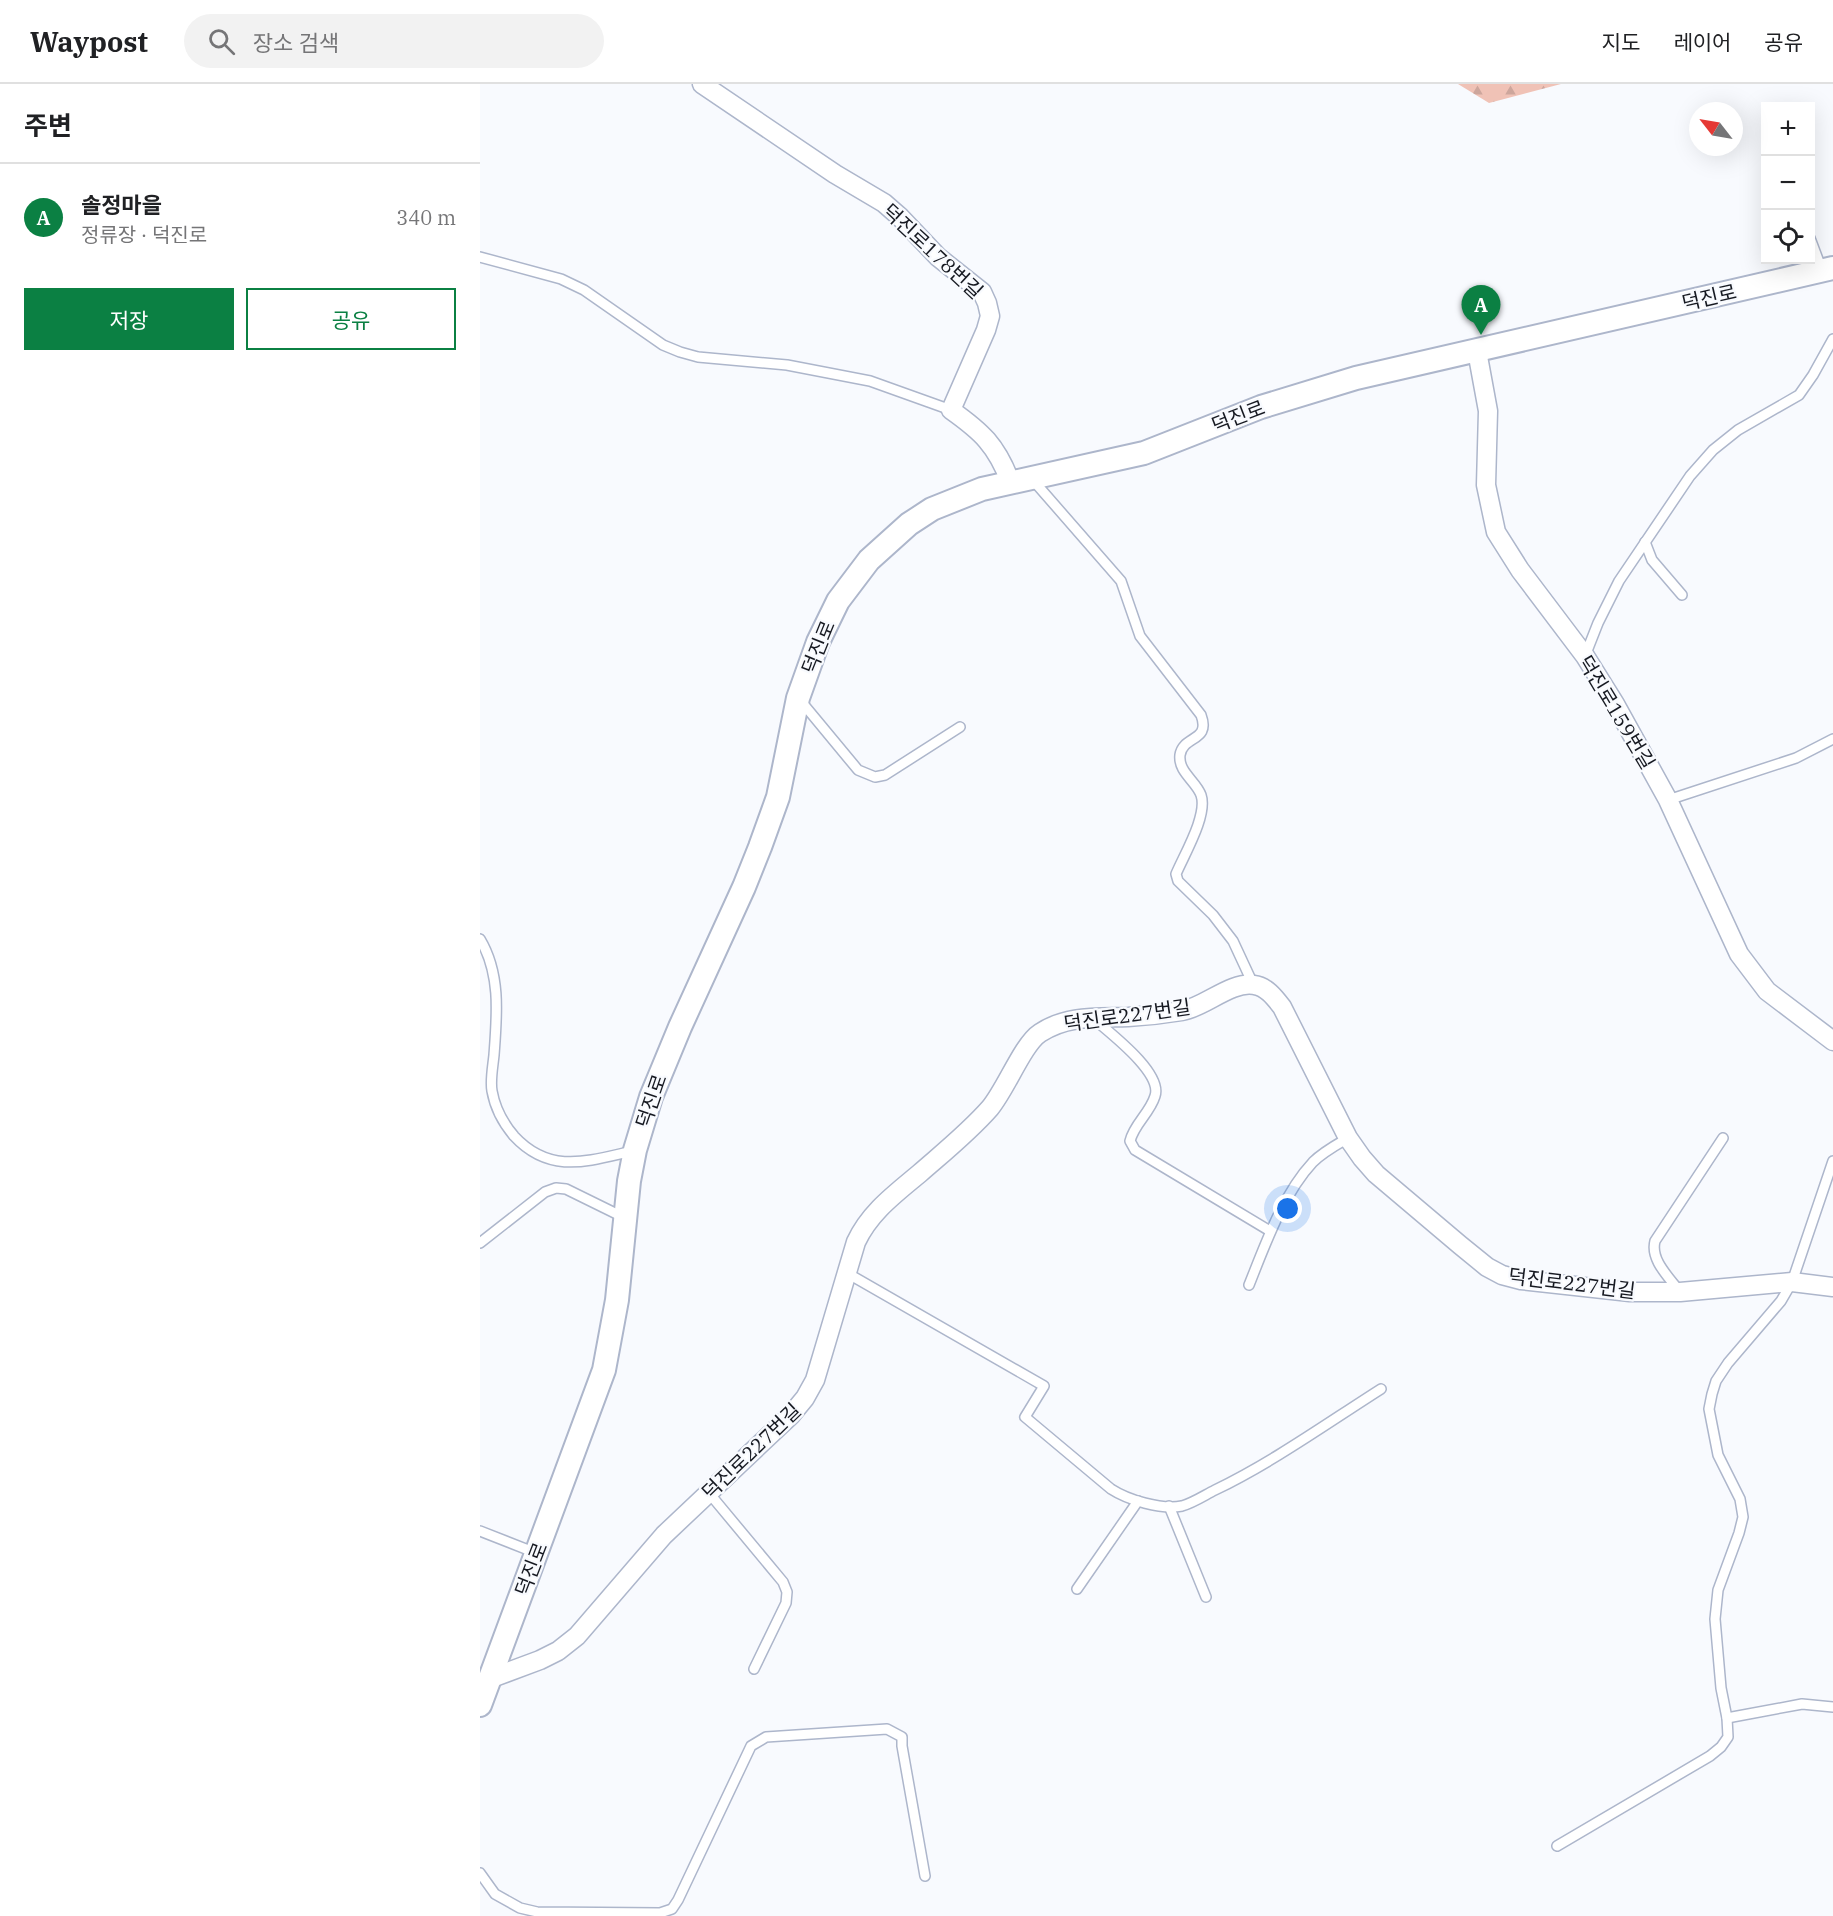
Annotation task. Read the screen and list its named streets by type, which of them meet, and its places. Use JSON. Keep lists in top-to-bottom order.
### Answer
{
  "streets": {
    "street": [
      "덕진로178번길",
      "덕진로",
      "덕진로159번길",
      "덕진로227번길"
    ]
  },
  "crossings": [
    ["덕진로", "덕진로159번길"],
    ["덕진로", "덕진로227번길"]
  ],
  "north": "top left",
  "page": {
    "header": "Waypost",
    "search": "장소 검색",
    "nav": ["지도", "레이어", "공유"],
    "heading": "주변",
    "map_buttons": ["+", "−"],
    "list": [
      {
        "mark": "A",
        "name": "솔정마을",
        "note": "정류장 · 덕진로",
        "value": "340 m"
      }
    ],
    "buttons": ["저장", "공유"],
    "pins": "A"
  }
}
